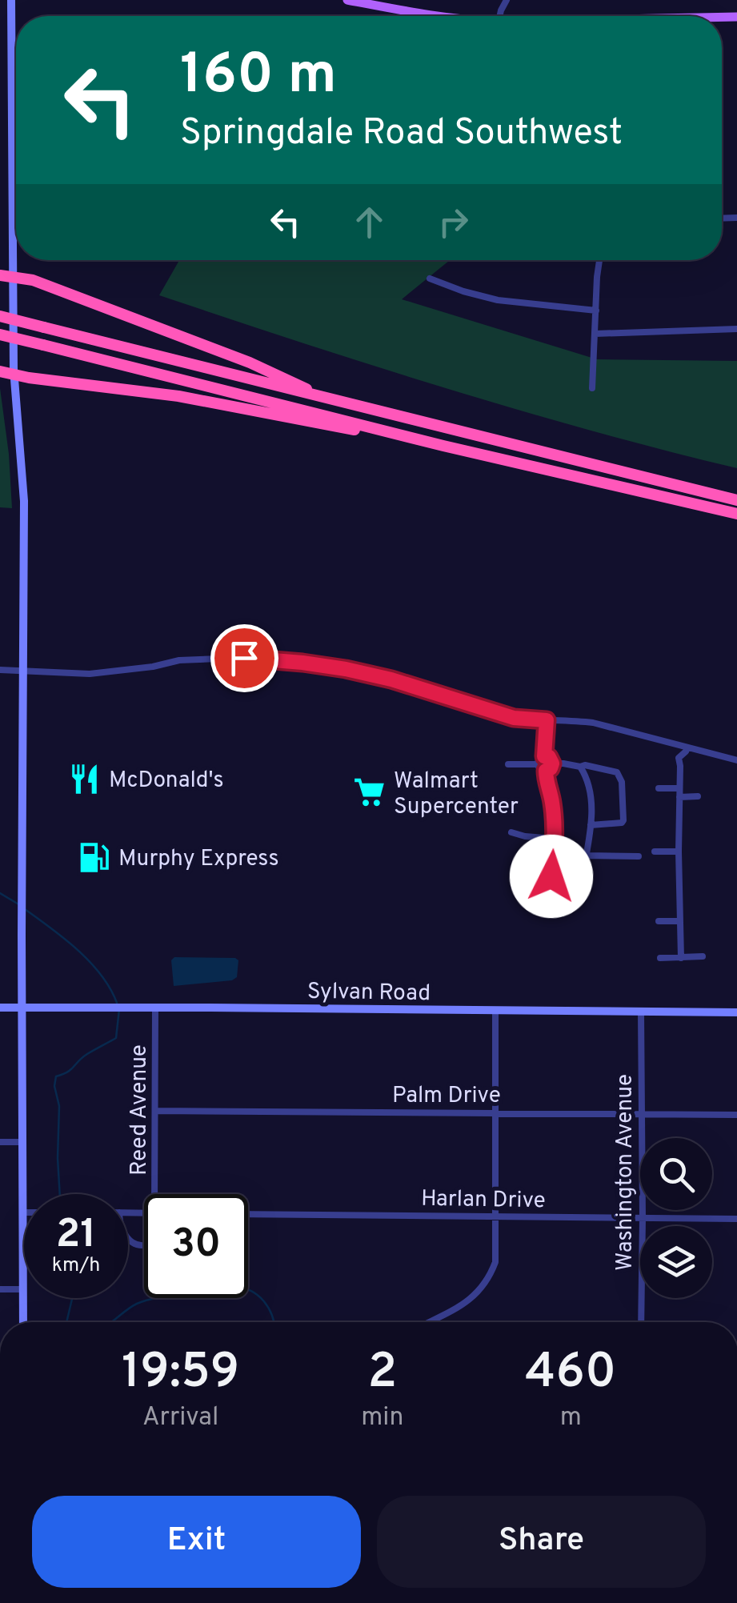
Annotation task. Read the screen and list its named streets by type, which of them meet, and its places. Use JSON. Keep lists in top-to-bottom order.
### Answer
{
  "streets": {
    "main road": ["Sylvan Road"],
    "street": [
      "Palm Drive",
      "Reed Avenue",
      "Washington Avenue",
      "Harlan Drive"
    ]
  },
  "crossings": [
    ["Sylvan Road", "Reed Avenue"],
    ["Sylvan Road", "Washington Avenue"],
    ["Palm Drive", "Reed Avenue"],
    ["Palm Drive", "Washington Avenue"],
    ["Washington Avenue", "Harlan Drive"]
  ],
  "places": {
    "restaurant": ["McDonald's"],
    "supermarket": ["Walmart Supercenter"],
    "fuel station": ["Murphy Express"]
  },
  "page": {
    "turn": ["160 m", "Springdale Road Southwest"],
    "speed": "21 km/h",
    "limit": "30",
    "eta": [
      "19:59",
      "Arrival",
      "2",
      "min",
      "460",
      "m"
    ],
    "buttons": ["Exit", "Share"]
  }
}
